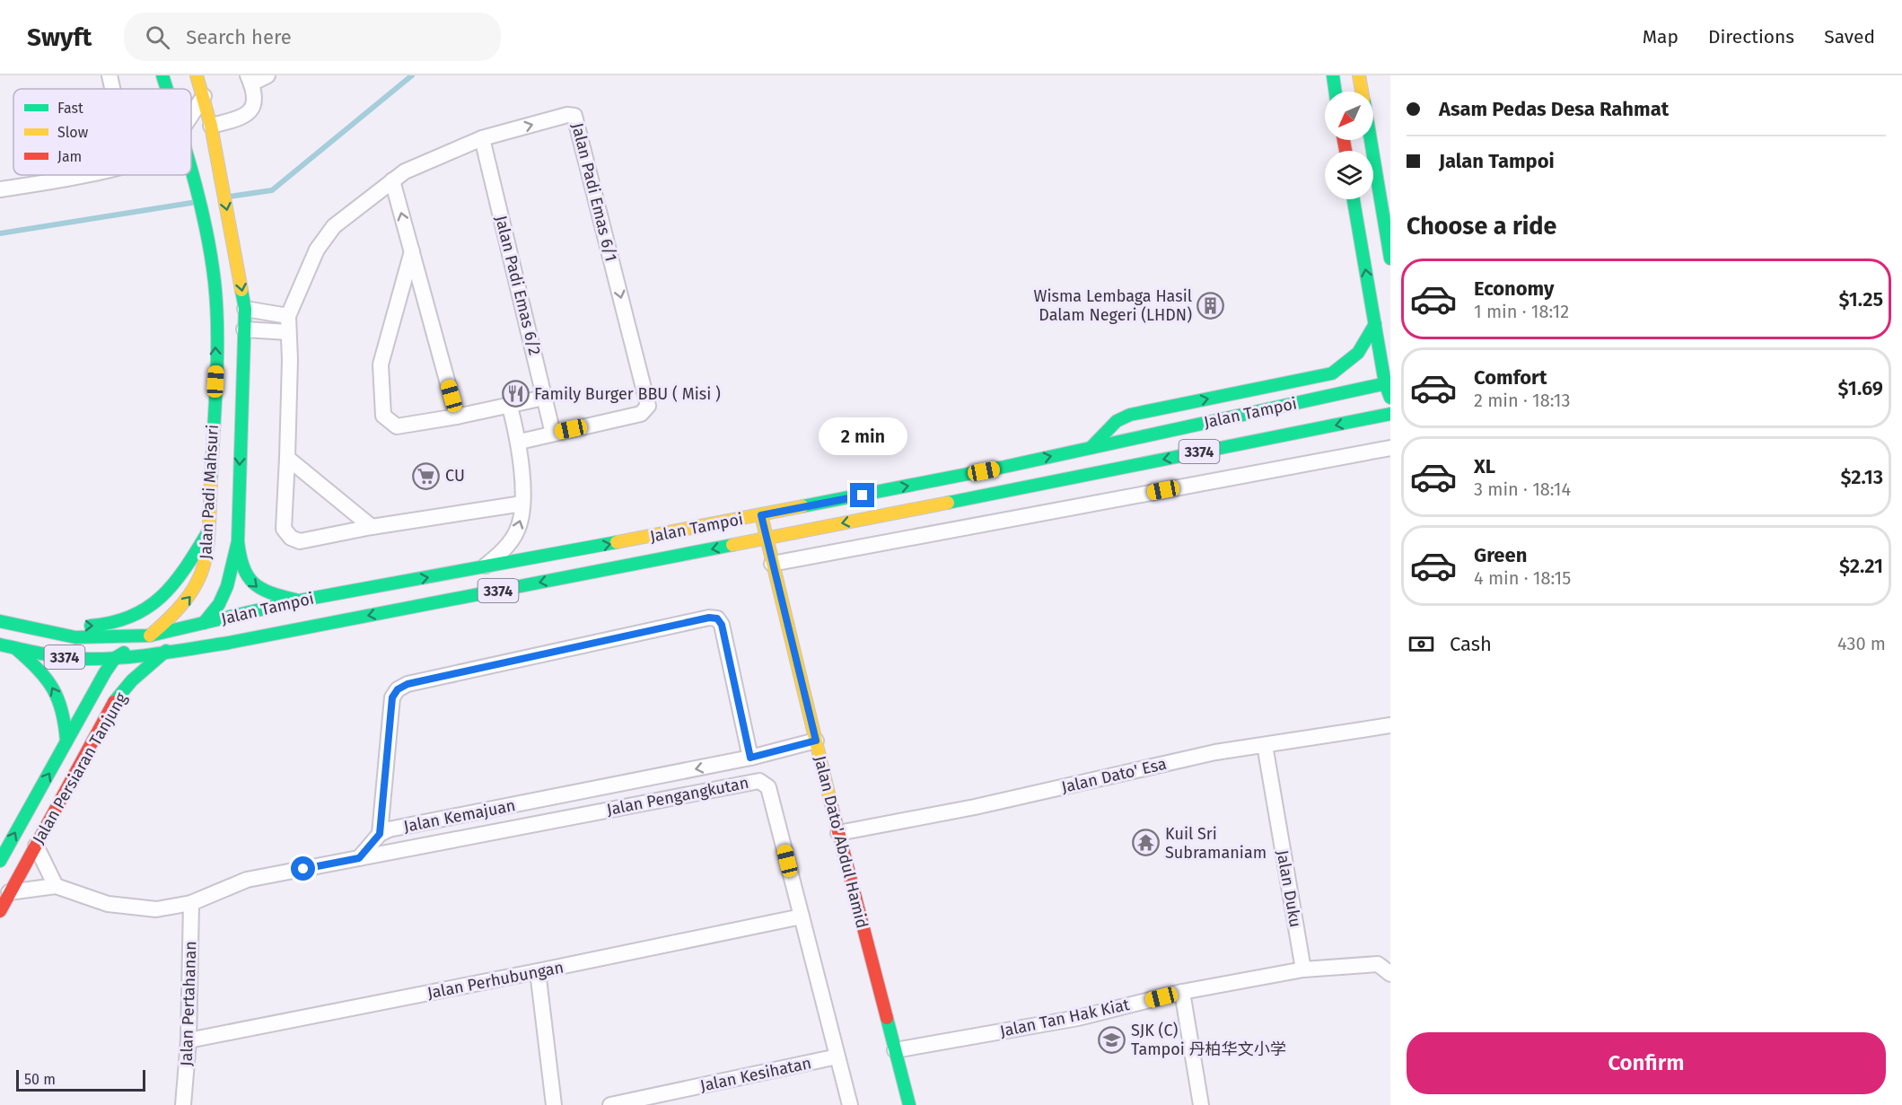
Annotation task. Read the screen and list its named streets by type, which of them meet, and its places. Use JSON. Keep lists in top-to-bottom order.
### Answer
{
  "streets": {
    "main road": [
      "Jalan Tampoi",
      "3374",
      "Jalan Padi Mahsuri",
      "Jalan Persiaran Tanjung",
      "Jalan Dato' Abdul Hamid"
    ],
    "street": [
      "Jalan Padi Emas 6/1",
      "Jalan Padi Emas 6/2",
      "Jalan Dato' Esa",
      "Jalan Pengangkutan",
      "Jalan Kemajuan",
      "Jalan Duku",
      "Jalan Perhubungan",
      "Jalan Pertahanan",
      "Jalan Tan Hak Kiat",
      "Jalan Kesihatan"
    ]
  },
  "crossings": [
    ["Jalan Padi Emas 6/1", "Jalan Padi Emas 6/2"],
    ["Jalan Tampoi", "Jalan Padi Mahsuri"],
    ["Jalan Tampoi", "Jalan Persiaran Tanjung"],
    ["Jalan Tampoi", "Jalan Dato' Abdul Hamid"],
    ["Jalan Padi Mahsuri", "Jalan Persiaran Tanjung"],
    ["Jalan Dato' Esa", "Jalan Dato' Abdul Hamid"],
    ["Jalan Dato' Esa", "Jalan Duku"],
    ["Jalan Pengangkutan", "Jalan Perhubungan"],
    ["Jalan Pengangkutan", "Jalan Kesihatan"],
    ["Jalan Kemajuan", "Jalan Dato' Abdul Hamid"],
    ["Jalan Dato' Abdul Hamid", "Jalan Tan Hak Kiat"],
    ["Jalan Duku", "Jalan Tan Hak Kiat"],
    ["Jalan Perhubungan", "Jalan Pertahanan"]
  ],
  "one_way": ["Jalan Kemajuan"],
  "places": {
    "building": ["Wisma Lembaga Hasil Dalam Negeri (LHDN)"],
    "restaurant": ["Family Burger BBU ( Misi )"],
    "supermarket": ["CU"],
    "temple": ["Kuil Sri Subramaniam"],
    "school or university": ["SJK (C) Tampoi 丹柏华文小学"]
  },
  "legend": ["Fast", "Slow", "Jam"],
  "scale_bar": "50 m",
  "north": "bottom left",
  "page": {
    "header": "Swyft",
    "search": "Search here",
    "nav": ["Map", "Directions", "Saved"],
    "banner": ["Asam Pedas Desa Rahmat", "Jalan Tampoi"],
    "heading": "Choose a ride",
    "list": [
      {
        "name": "Economy",
        "note": "1 min · 18:12",
        "value": "$1.25"
      },
      {
        "name": "Comfort",
        "note": "2 min · 18:13",
        "value": "$1.69"
      },
      {
        "name": "XL",
        "note": "3 min · 18:14",
        "value": "$2.13"
      },
      {
        "name": "Green",
        "note": "4 min · 18:15",
        "value": "$2.21"
      }
    ],
    "bubble": "2 min",
    "pay": ["Cash", "430 m"],
    "buttons": "Confirm",
    "scale": "50 m"
  }
}
